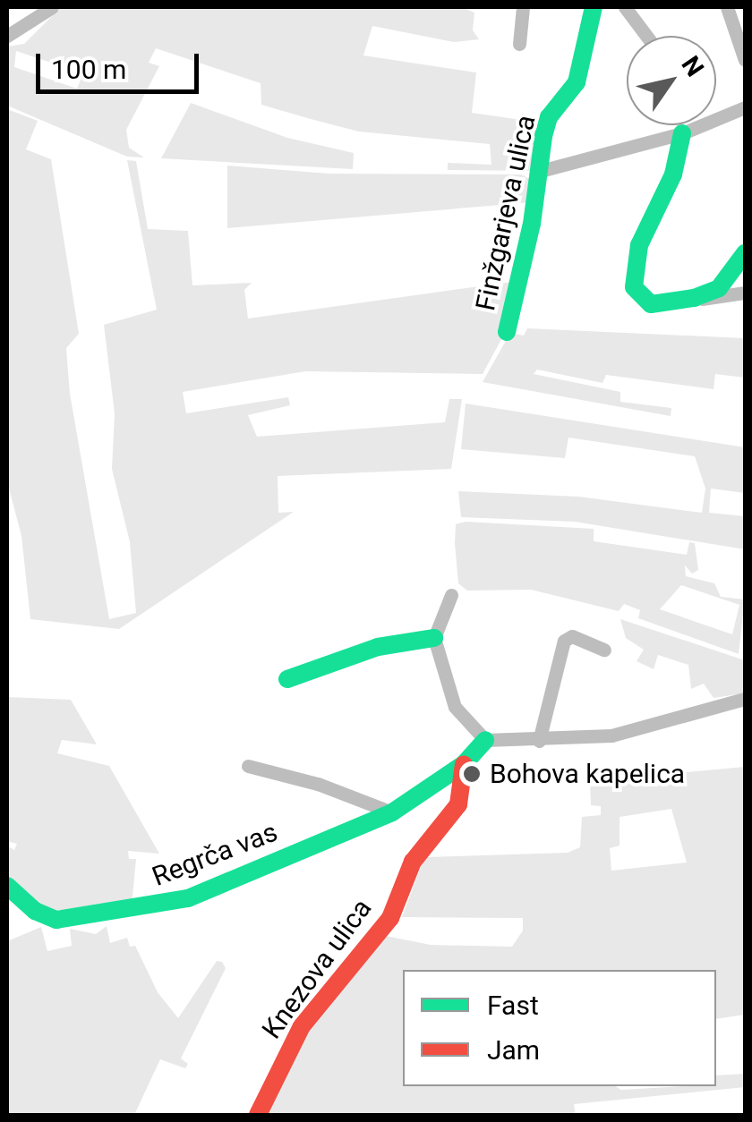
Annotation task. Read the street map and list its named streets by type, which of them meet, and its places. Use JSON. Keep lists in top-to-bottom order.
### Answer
{
  "streets": {
    "street": ["Finžgarjeva ulica", "Regrča vas", "Knezova ulica"]
  },
  "crossings": [
    ["Regrča vas", "Knezova ulica"]
  ],
  "places": ["Bohova kapelica"],
  "legend": ["Fast", "Jam"],
  "scale_bar": "100 m",
  "north": "top right"
}
